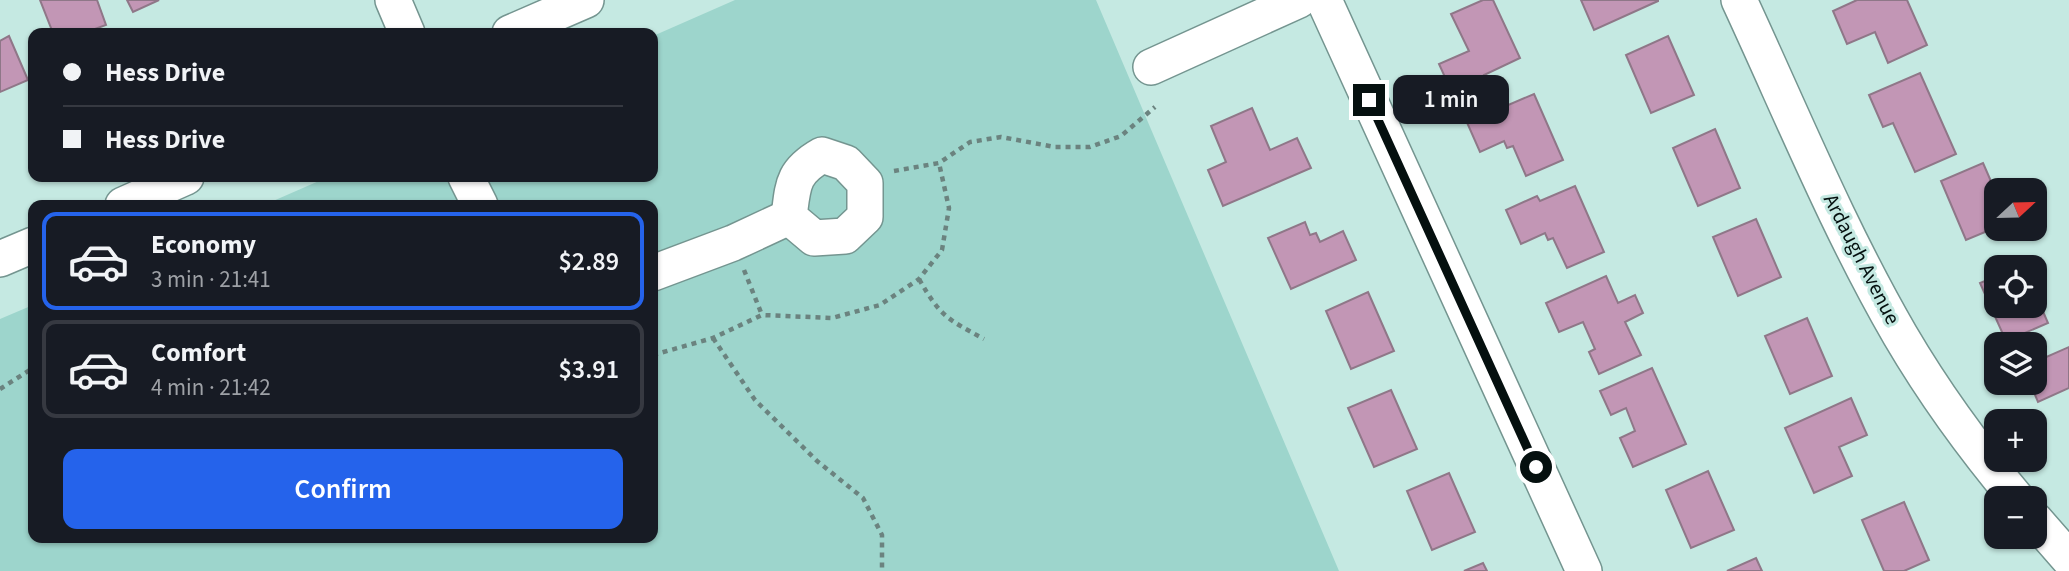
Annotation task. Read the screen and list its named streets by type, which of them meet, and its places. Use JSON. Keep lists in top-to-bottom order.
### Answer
{
  "streets": {
    "street": ["Ardaugh Avenue"]
  },
  "north": "right",
  "page": {
    "banner": ["Hess Drive", "Hess Drive"],
    "bubble": "1 min",
    "map_buttons": ["+", "−"],
    "list": [
      {
        "name": "Economy",
        "note": "3 min · 21:41",
        "value": "$2.89"
      },
      {
        "name": "Comfort",
        "note": "4 min · 21:42",
        "value": "$3.91"
      }
    ],
    "buttons": "Confirm"
  }
}
